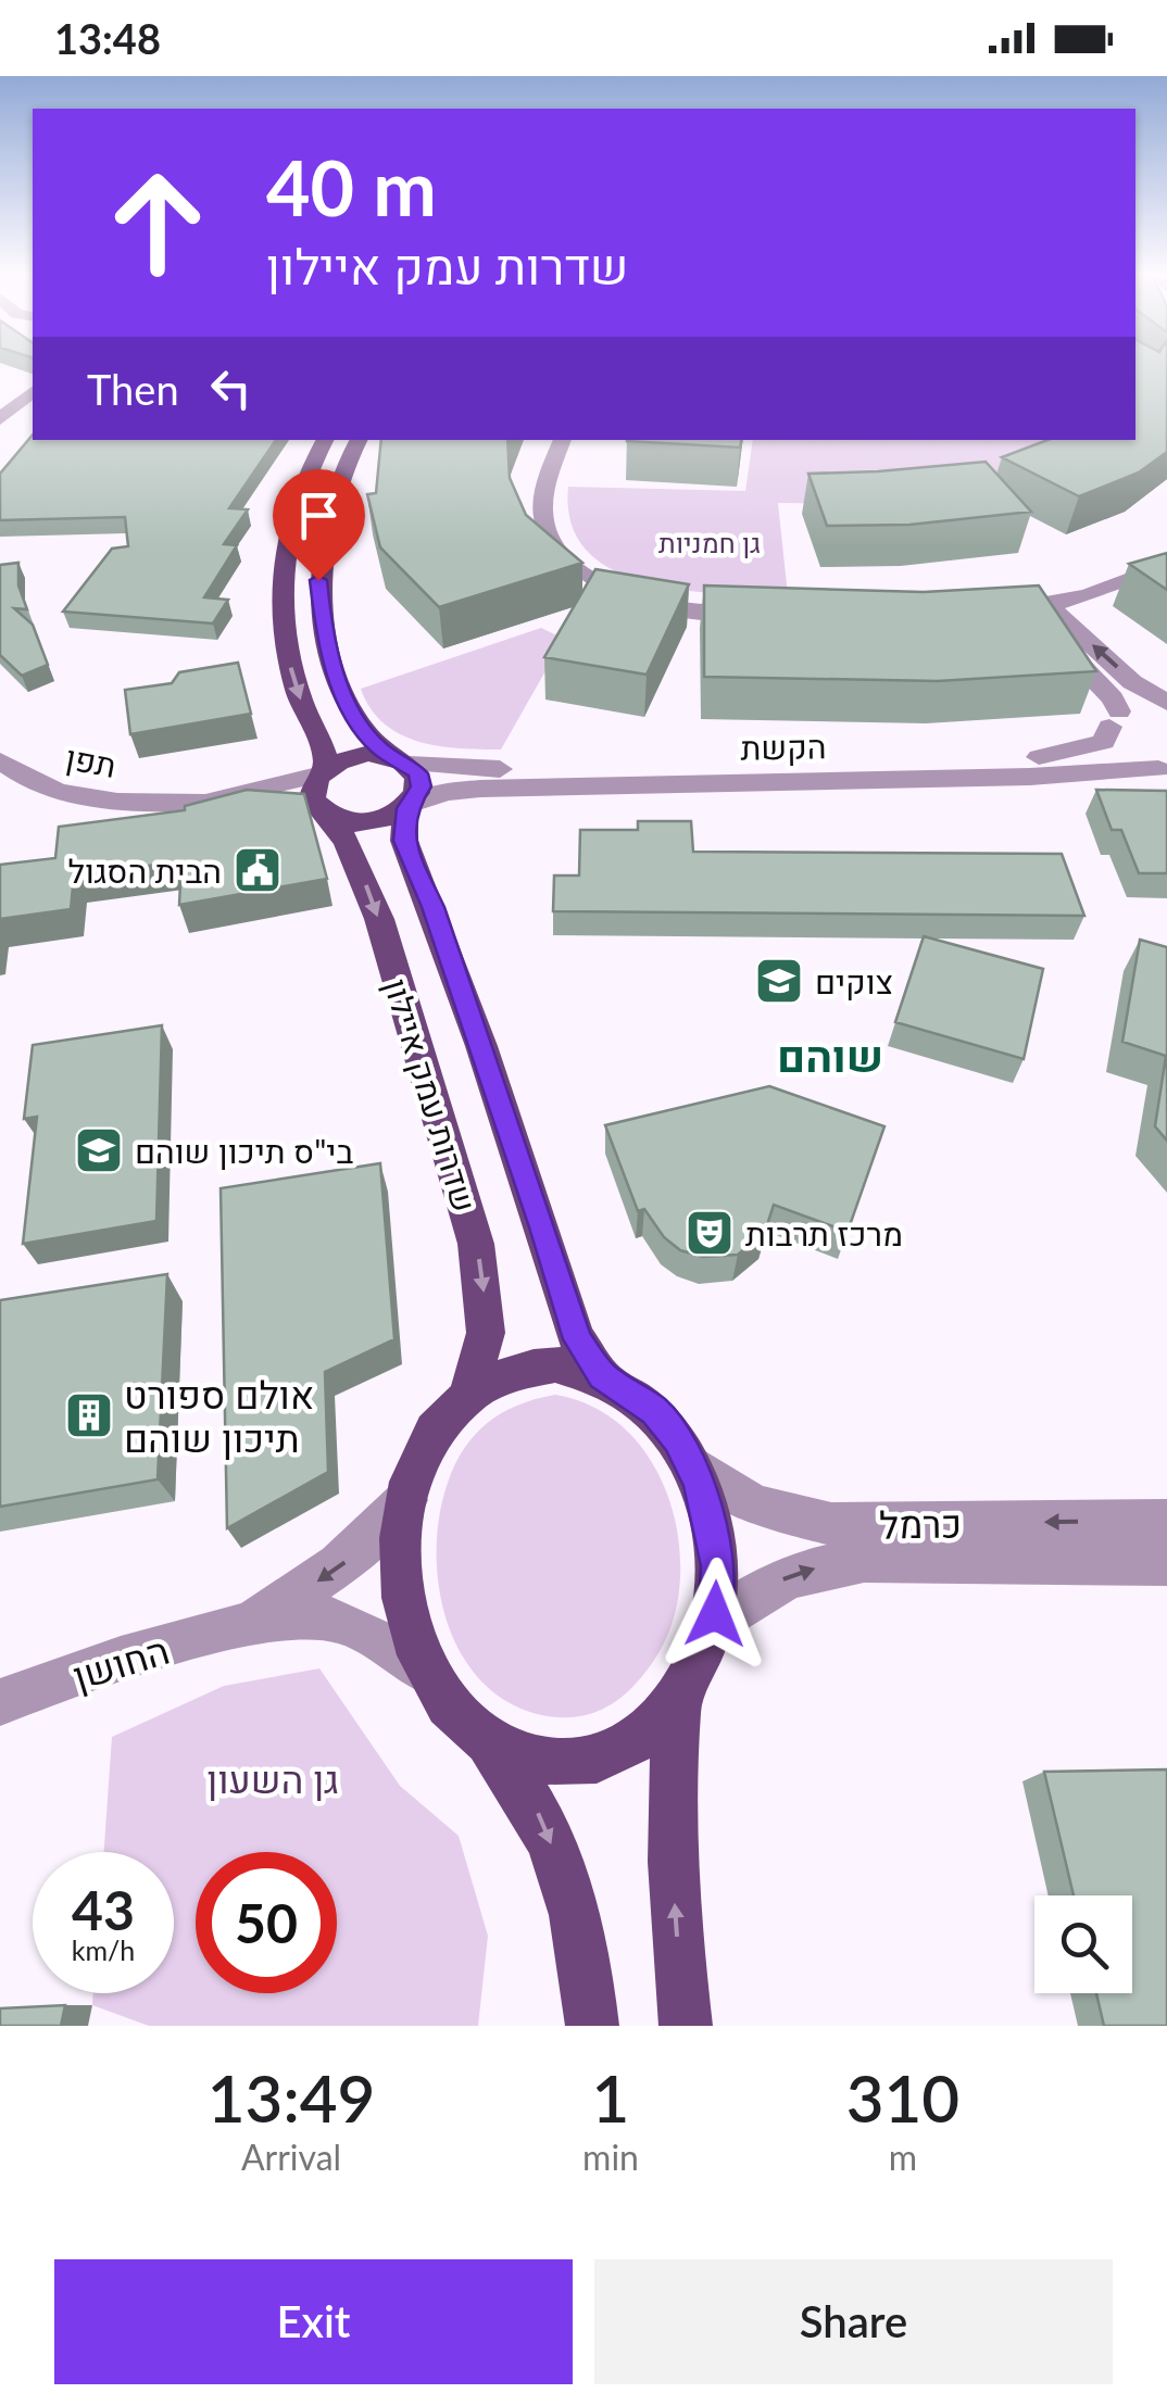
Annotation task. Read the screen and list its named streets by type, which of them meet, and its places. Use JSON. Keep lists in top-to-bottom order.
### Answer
{
  "streets": {
    "main road": ["שדרות עמק איילון"],
    "street": [
      "הקשת",
      "תפן",
      "כרמל",
      "החושן"
    ]
  },
  "crossings": [
    ["הקשת", "תפן"],
    ["הקשת", "שדרות עמק איילון"],
    ["תפן", "שדרות עמק איילון"],
    ["שדרות עמק איילון", "כרמל"],
    ["שדרות עמק איילון", "החושן"],
    ["כרמל", "החושן"]
  ],
  "districts": ["שוהם"],
  "parks": ["גן חמניות", "גן השעון"],
  "places": {
    "public building": ["הבית הסגול"],
    "school or university": ["צוקים", "בי\"ס תיכון שוהם"],
    "theatre": ["מרכז תרבות"],
    "building": ["אולם ספורט תיכון שוהם"]
  },
  "page": {
    "status": "13:48",
    "turn": ["40 m", "שדרות עמק איילון"],
    "then": "Then",
    "speed": "43 km/h",
    "limit": "50",
    "eta": [
      "13:49",
      "Arrival",
      "1",
      "min",
      "310",
      "m"
    ],
    "buttons": ["Exit", "Share"]
  }
}
